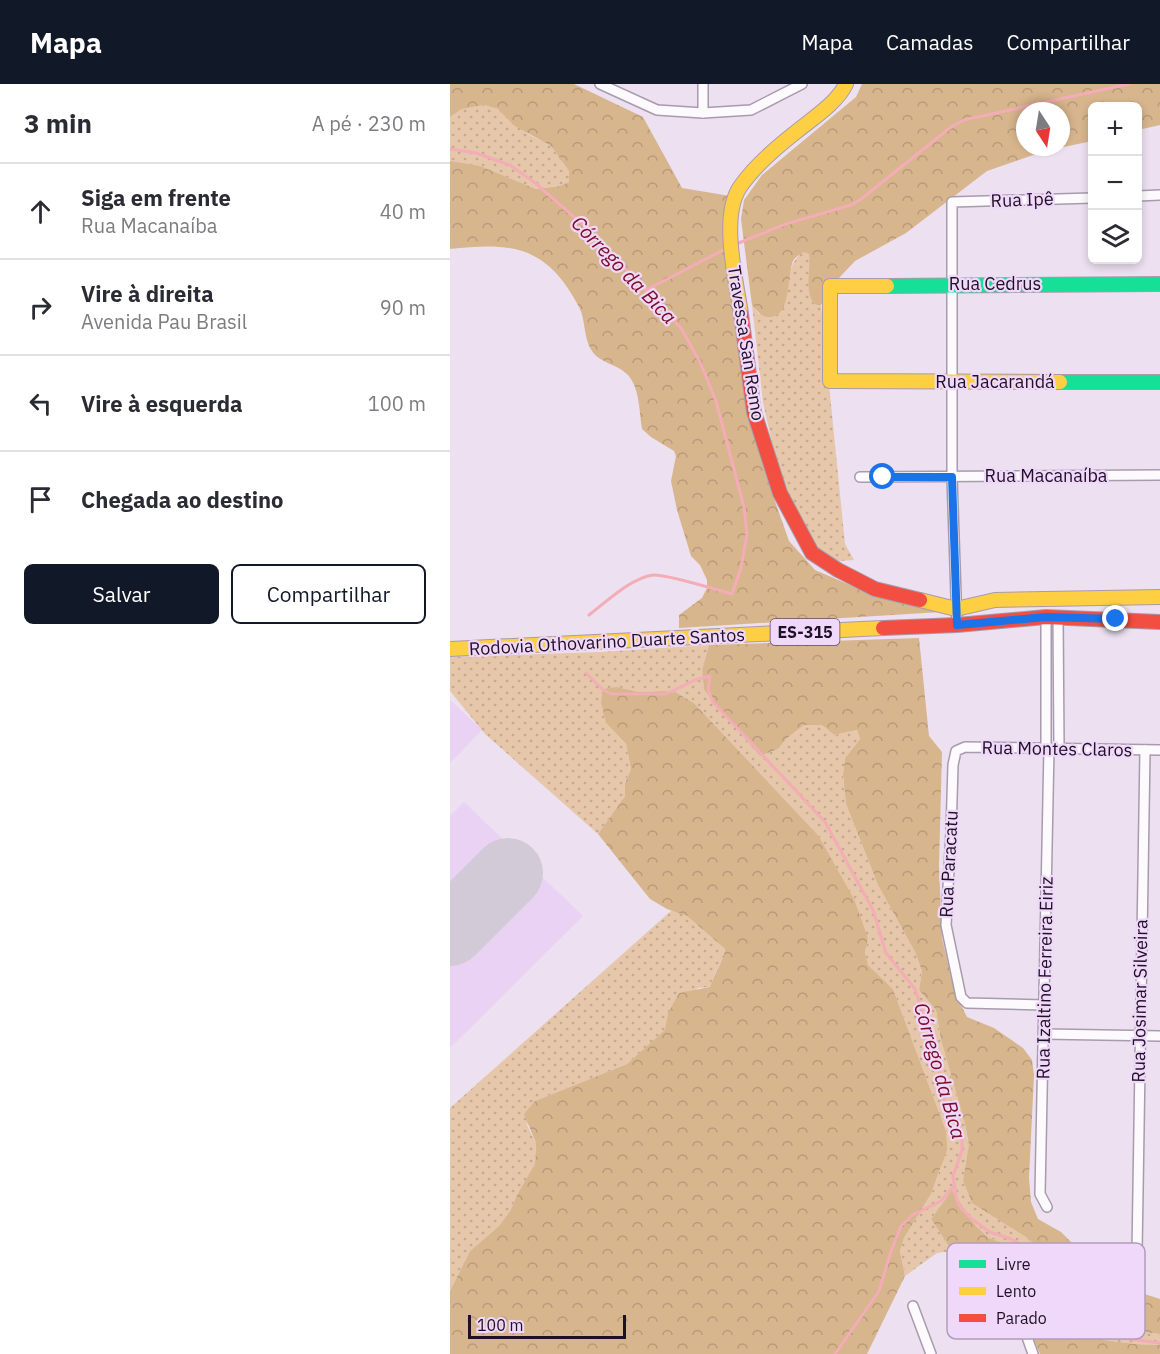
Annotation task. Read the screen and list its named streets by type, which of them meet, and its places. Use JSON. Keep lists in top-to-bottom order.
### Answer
{
  "streets": {
    "street": [
      "Rua Ipê",
      "Rua Cedrus",
      "Travessa San Remo",
      "Rua Jacarandá",
      "Rua Macanaíba",
      "ES-315",
      "Rodovia Othovarino Duarte Santos",
      "Rua Montes Claros",
      "Rua Paracatu",
      "Rua Izaltino Ferreira Eiriz",
      "Rua Josimar Silveira"
    ]
  },
  "crossings": [
    ["Rua Ipê", "Rua Cedrus"],
    ["Rua Cedrus", "Rua Jacarandá"],
    ["Rodovia Othovarino Duarte Santos", "Rua Izaltino Ferreira Eiriz"],
    ["Rua Montes Claros", "Rua Paracatu"],
    ["Rua Montes Claros", "Rua Izaltino Ferreira Eiriz"],
    ["Rua Montes Claros", "Rua Josimar Silveira"],
    ["Rua Paracatu", "Rua Izaltino Ferreira Eiriz"]
  ],
  "water": ["Córrego da Bica"],
  "legend": ["Livre", "Lento", "Parado"],
  "scale_bar": "100 m",
  "north": "bottom",
  "page": {
    "header": "Mapa",
    "nav": ["Mapa", "Camadas", "Compartilhar"],
    "heading": ["3 min", "A pé · 230 m"],
    "map_buttons": ["+", "−"],
    "list": [
      ["Siga em frente", "Rua Macanaíba", "40 m"],
      ["Vire à direita", "Avenida Pau Brasil", "90 m"],
      ["Vire à esquerda", "100 m"],
      "Chegada ao destino"
    ],
    "buttons": ["Salvar", "Compartilhar"],
    "scale": "100 m"
  }
}
